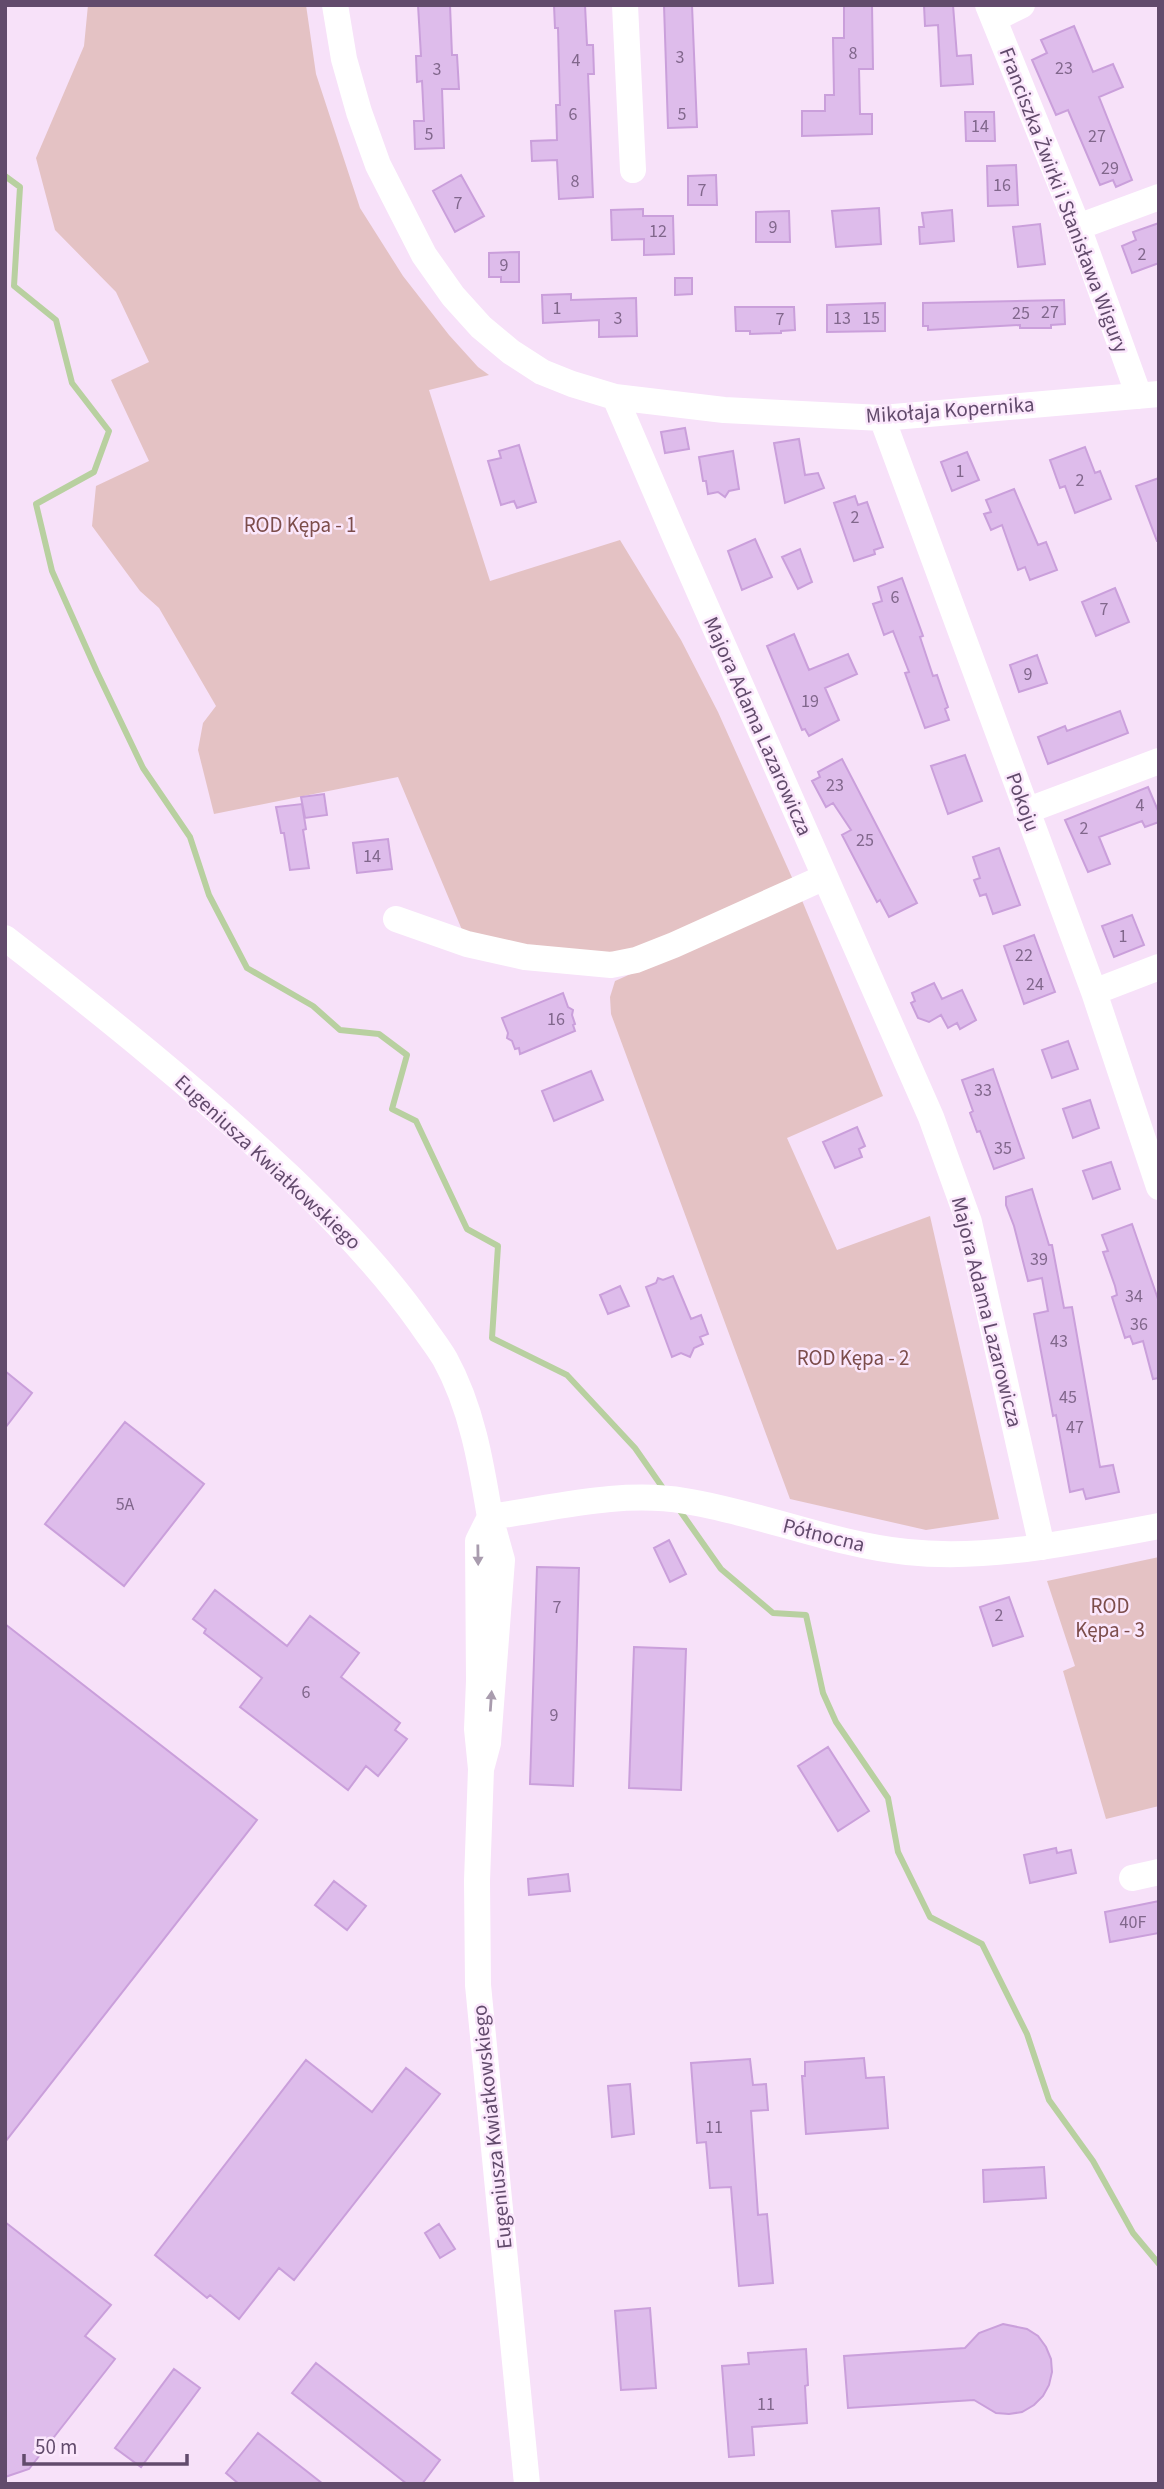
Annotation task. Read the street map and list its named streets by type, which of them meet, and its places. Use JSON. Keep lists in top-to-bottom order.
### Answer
{
  "streets": {
    "street": [
      "Franciszka Żwirki i Stanisława Wigury",
      "Mikołaja Kopernika",
      "Majora Adama Lazarowicza",
      "Pokoju",
      "Eugeniusza Kwiatkowskiego",
      "Północna"
    ]
  },
  "crossings": [
    ["Franciszka Żwirki i Stanisława Wigury", "Mikołaja Kopernika"],
    ["Mikołaja Kopernika", "Majora Adama Lazarowicza"],
    ["Mikołaja Kopernika", "Pokoju"],
    ["Majora Adama Lazarowicza", "Północna"],
    ["Eugeniusza Kwiatkowskiego", "Północna"]
  ],
  "parks": ["ROD Kępa - 1", "ROD Kępa - 2", "ROD Kępa - 3"],
  "house_numbers": [
    "8",
    "3",
    "4",
    "23",
    "3",
    "6",
    "5",
    "14",
    "5",
    "27",
    "29",
    "8",
    "16",
    "7",
    "7",
    "9",
    "12",
    "2",
    "9",
    "1",
    "27",
    "25",
    "3",
    "13",
    "15",
    "7",
    "1",
    "2",
    "2",
    "6",
    "7",
    "9",
    "19",
    "23",
    "4",
    "2",
    "25",
    "14",
    "1",
    "22",
    "24",
    "16",
    "33",
    "35",
    "39",
    "34",
    "36",
    "43",
    "45",
    "47",
    "5A",
    "7",
    "2",
    "6",
    "9",
    "40F",
    "11",
    "11"
  ],
  "scale_bar": "50 m"
}
